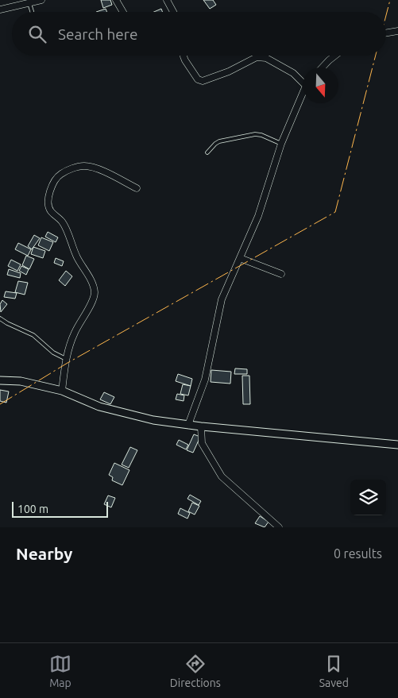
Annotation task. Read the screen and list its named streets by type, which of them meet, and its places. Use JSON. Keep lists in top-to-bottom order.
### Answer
{
  "scale_bar": "100 m",
  "north": "bottom",
  "page": {
    "search": "Search here",
    "scale": "100 m",
    "heading": ["Nearby", "0 results"],
    "nav": ["Map", "Directions", "Saved"]
  }
}
